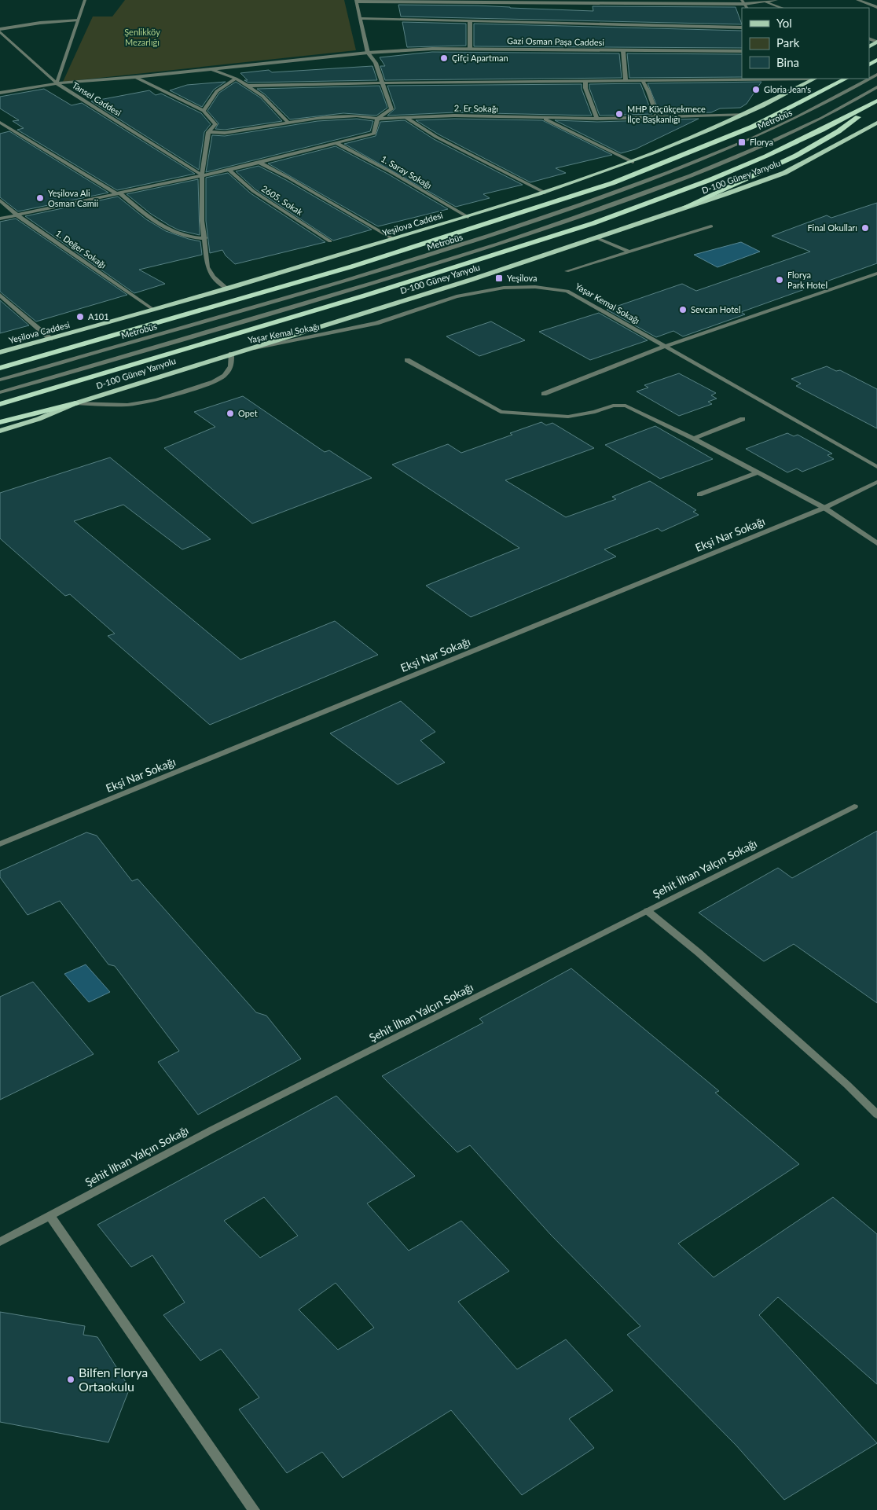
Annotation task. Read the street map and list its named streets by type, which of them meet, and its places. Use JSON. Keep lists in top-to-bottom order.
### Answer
{
  "streets": {
    "main road": ["D-100 Güney Yanyolu", "Yeşilova Caddesi"],
    "street": [
      "Gazi Osman Paşa Caddesi",
      "Tansel Caddesi",
      "2. Er Sokağı",
      "Metrobüs",
      "1. Saray Sokağı",
      "2605. Sokak",
      "1. Değer Sokağı",
      "Yaşar Kemal Sokağı",
      "Ekşi Nar Sokağı",
      "Şehit İlhan Yalçın Sokağı"
    ]
  },
  "crossings": [
    ["Gazi Osman Paşa Caddesi", "Tansel Caddesi"],
    ["2. Er Sokağı", "Yeşilova Caddesi"],
    ["1. Saray Sokağı", "Yeşilova Caddesi"],
    ["D-100 Güney Yanyolu", "Yaşar Kemal Sokağı"],
    ["Yeşilova Caddesi", "1. Değer Sokağı"]
  ],
  "parks": ["Şenlikköy Mezarlığı"],
  "places": {
    "other": [
      "Çifçi Apartman",
      "Gloria Jean's",
      "MHP Küçükçekmece İlçe Başkanlığı",
      "Yeşilova Ali Osman Camii",
      "Final Okulları",
      "Florya Park Hotel",
      "Sevcan Hotel",
      "A101",
      "Opet",
      "Bilfen Florya Ortaokulu"
    ],
    "transit": ["Florya", "Yeşilova"]
  },
  "legend": ["Yol", "Park", "Bina"]
}
